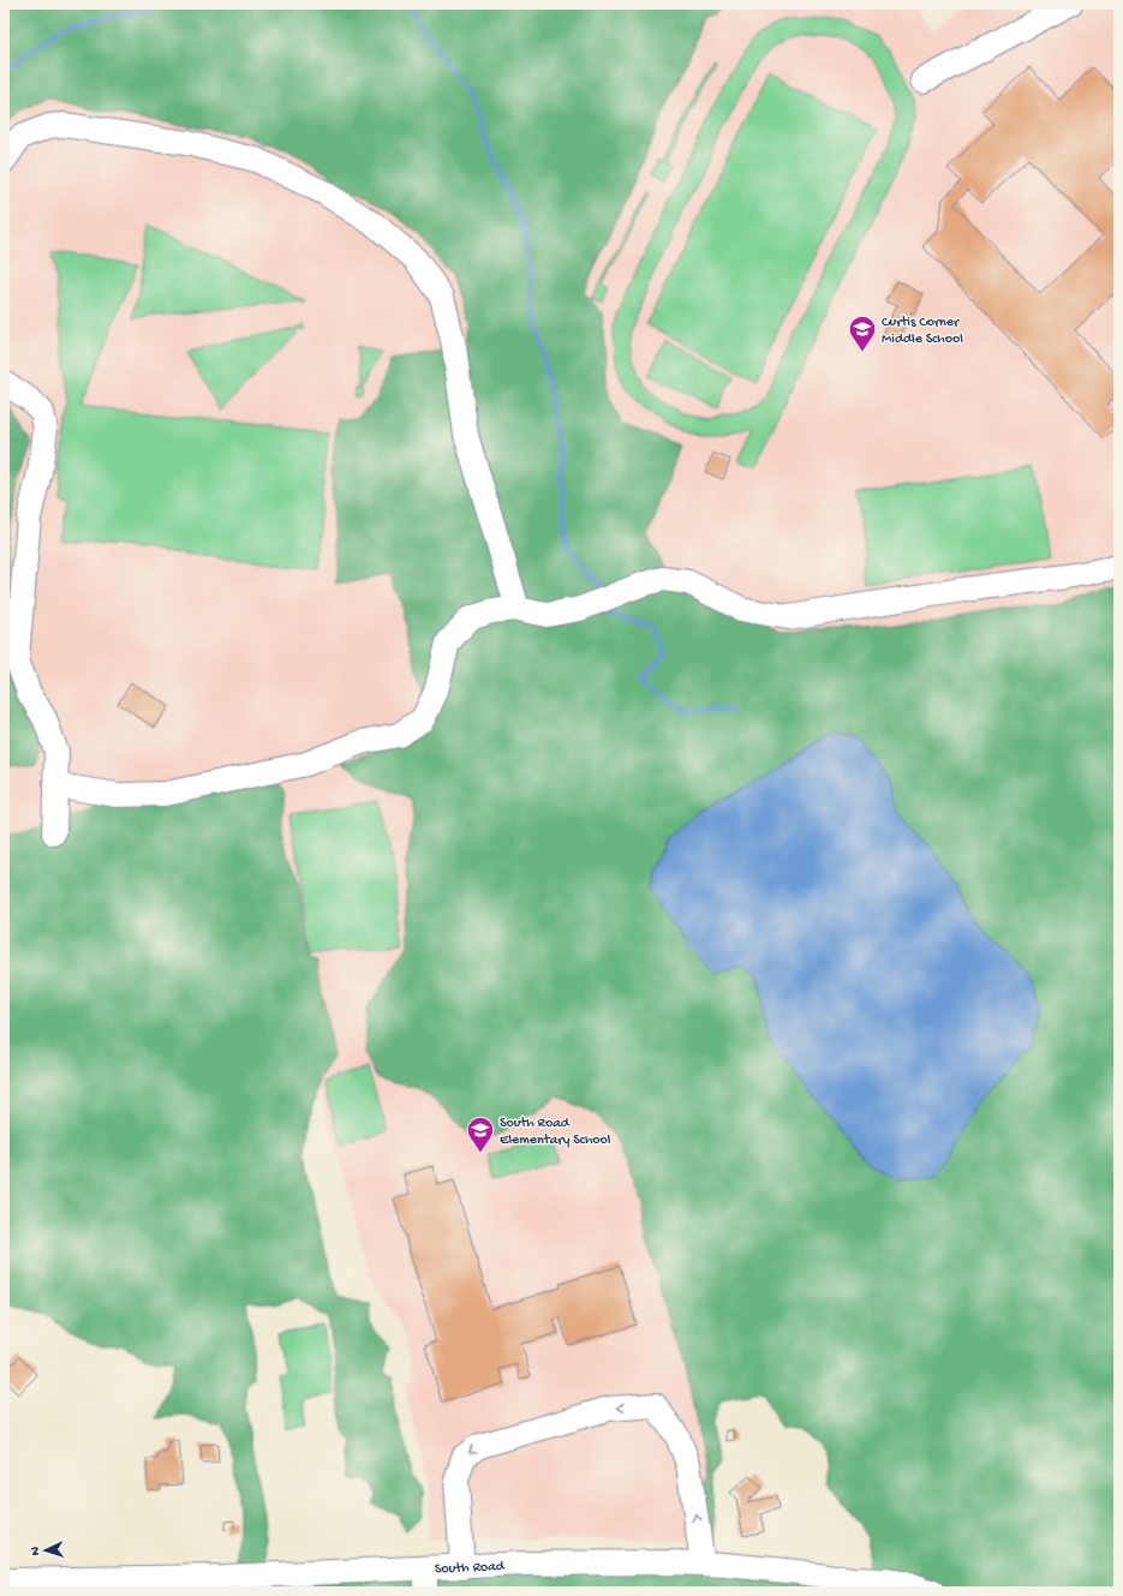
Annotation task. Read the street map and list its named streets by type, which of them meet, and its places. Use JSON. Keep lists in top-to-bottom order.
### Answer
{
  "streets": {
    "street": ["South Road"]
  },
  "places": {
    "school or university": ["Curtis Corner Middle School", "South Road Elementary School"]
  },
  "north": "left"
}
